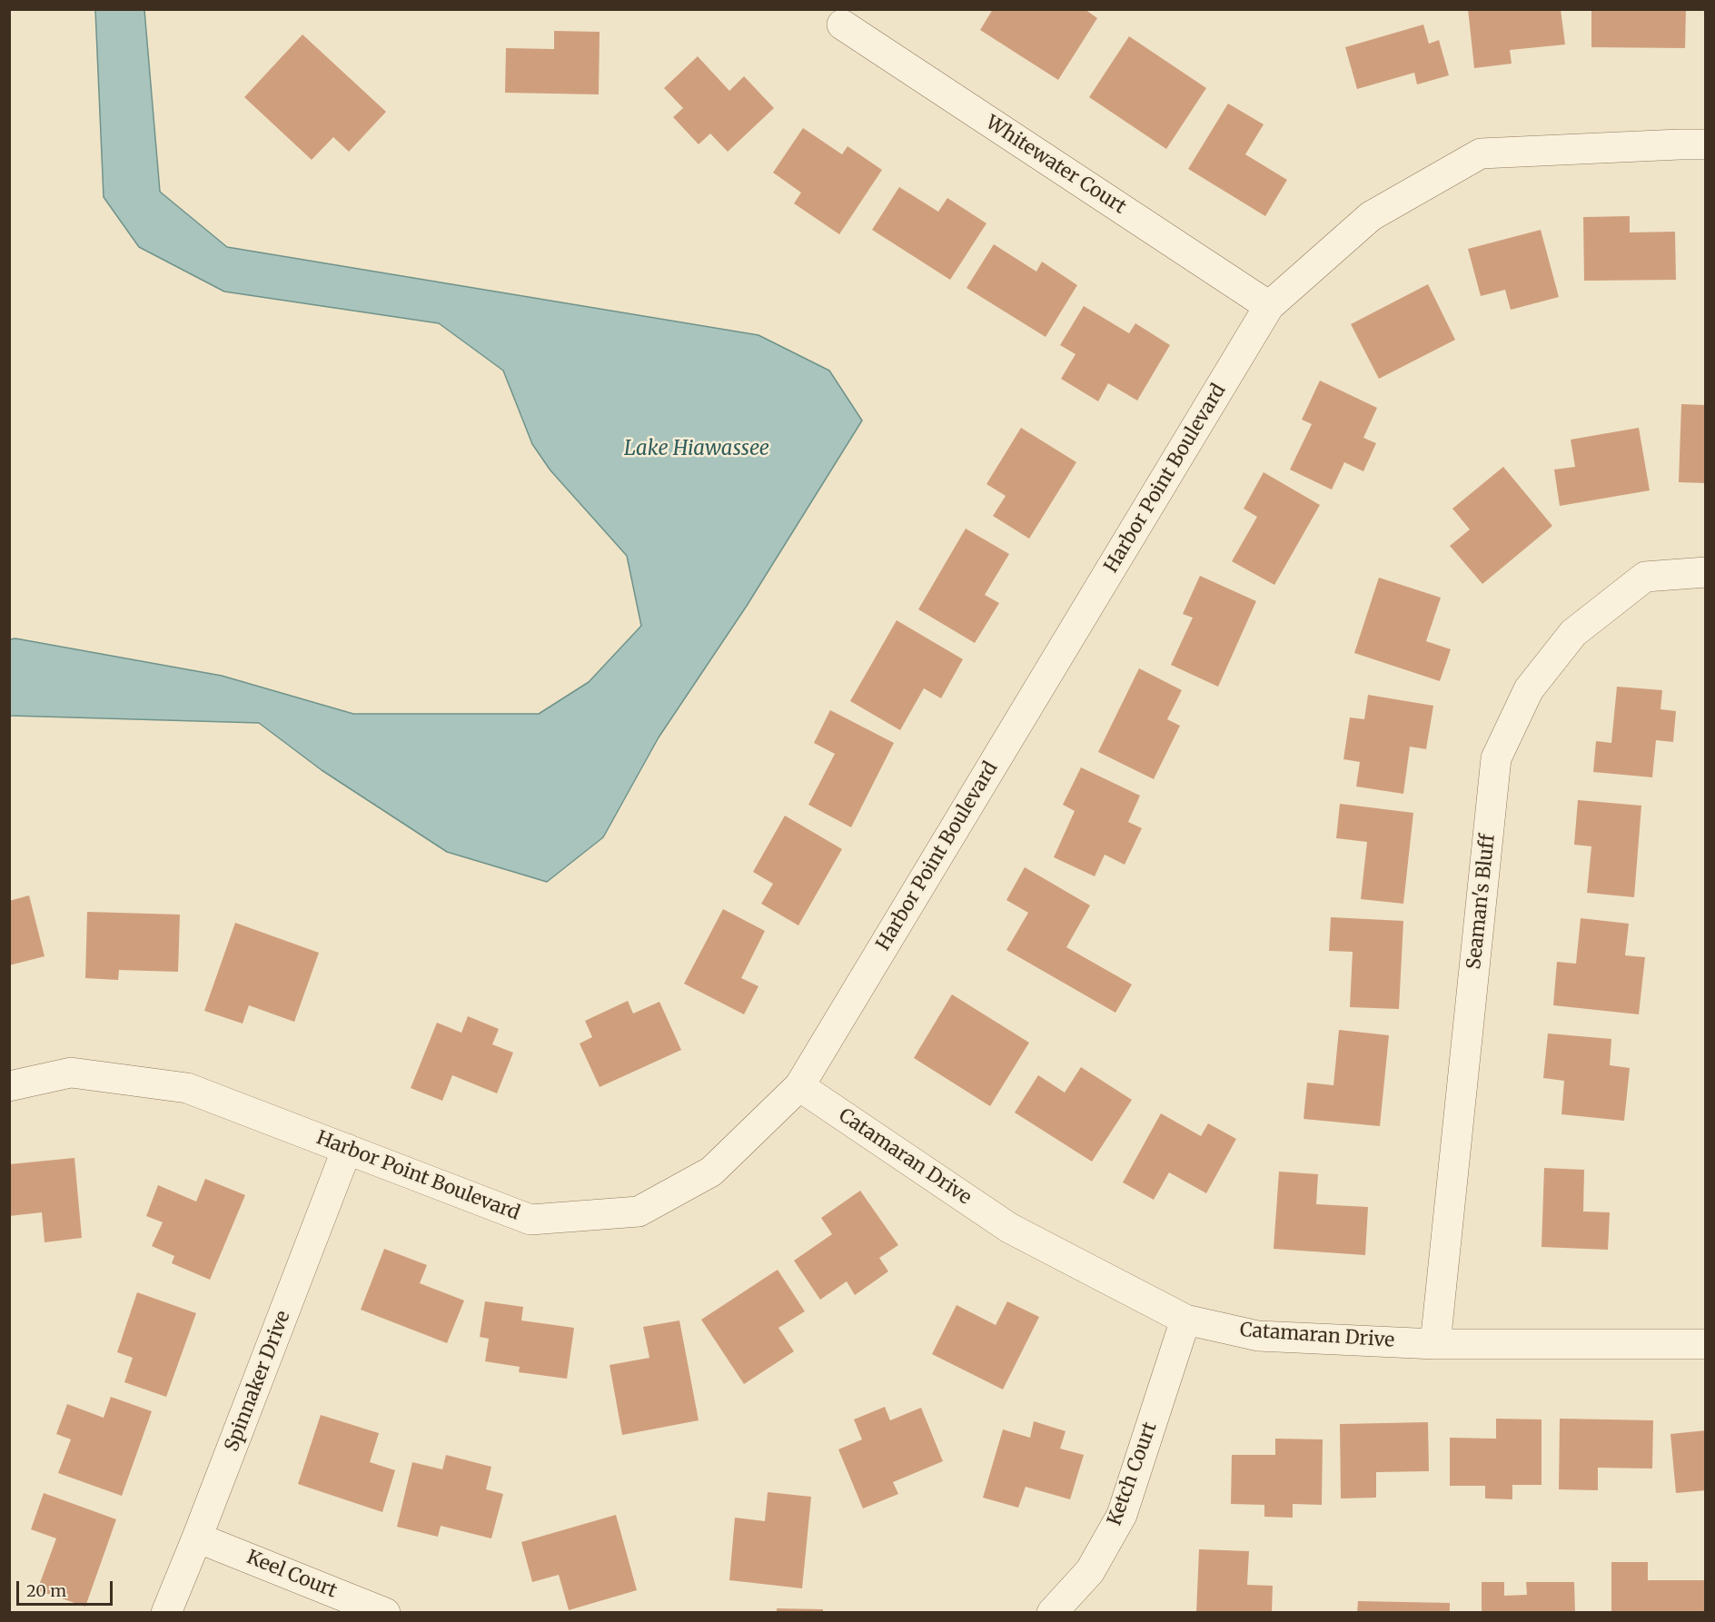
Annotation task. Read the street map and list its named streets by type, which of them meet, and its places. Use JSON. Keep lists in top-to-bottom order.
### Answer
{
  "streets": {
    "street": [
      "Whitewater Court",
      "Harbor Point Boulevard",
      "Seaman's Bluff",
      "Catamaran Drive",
      "Spinnaker Drive",
      "Ketch Court",
      "Keel Court"
    ]
  },
  "crossings": [
    ["Whitewater Court", "Harbor Point Boulevard"],
    ["Harbor Point Boulevard", "Catamaran Drive"],
    ["Harbor Point Boulevard", "Spinnaker Drive"],
    ["Seaman's Bluff", "Catamaran Drive"],
    ["Catamaran Drive", "Ketch Court"],
    ["Spinnaker Drive", "Keel Court"]
  ],
  "water": ["Lake Hiawassee"],
  "scale_bar": "20 m"
}
